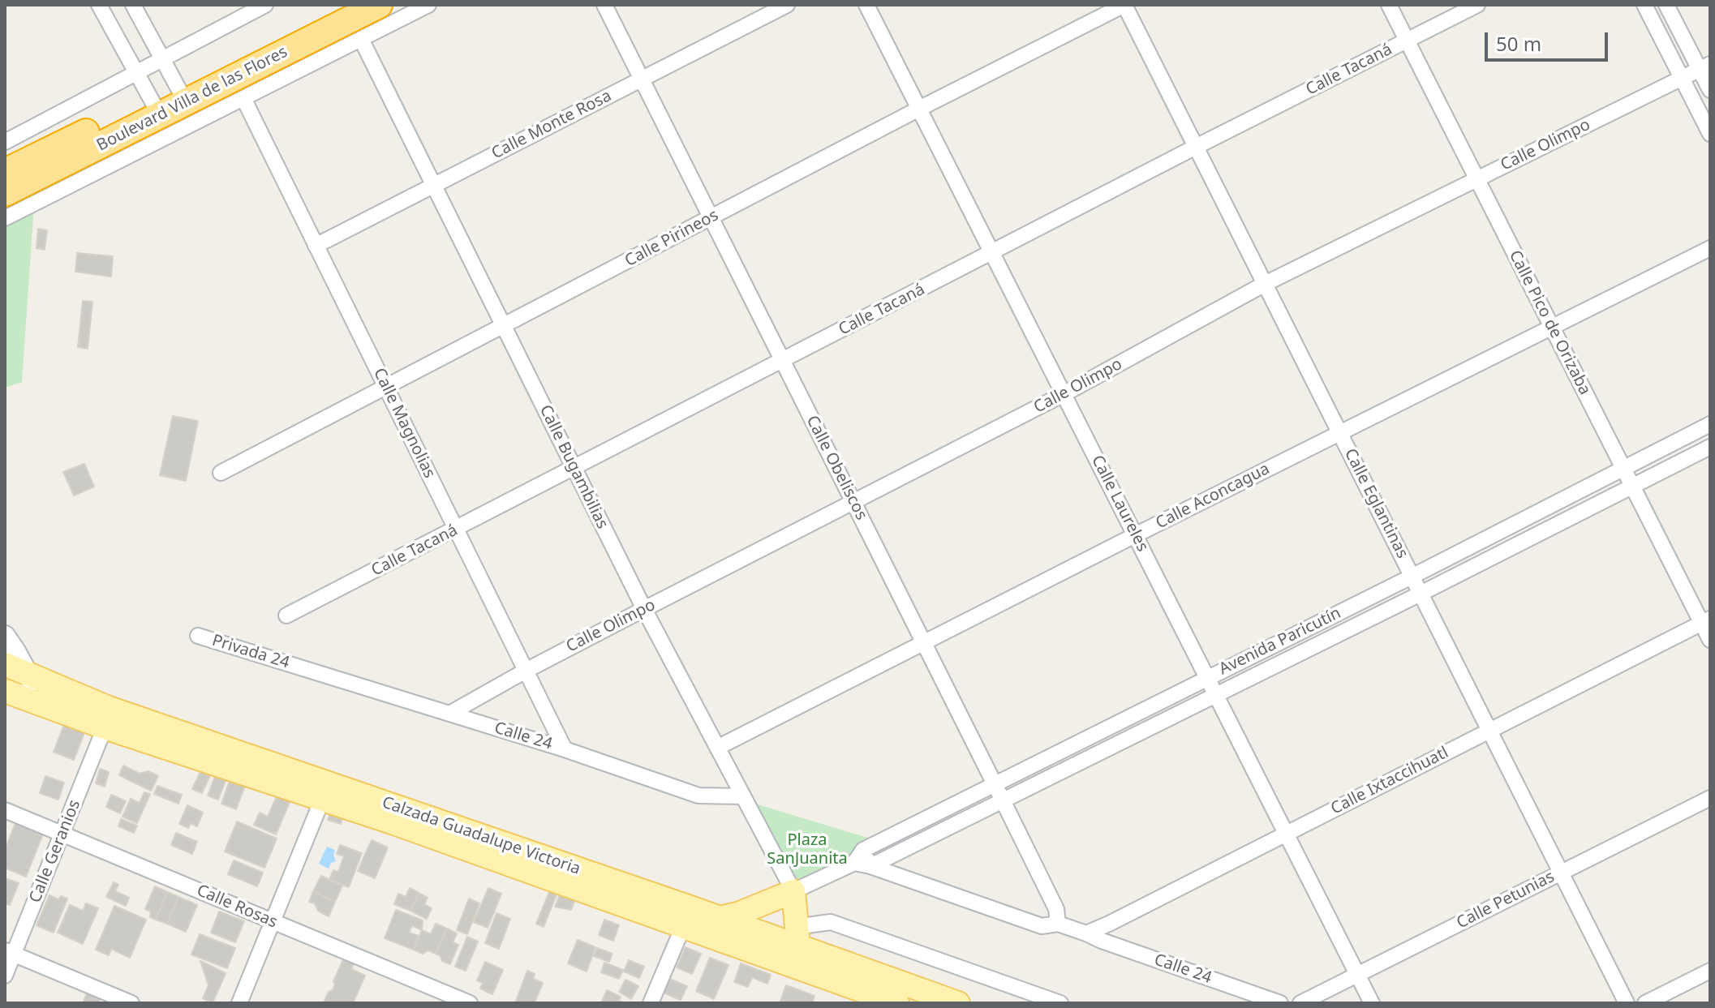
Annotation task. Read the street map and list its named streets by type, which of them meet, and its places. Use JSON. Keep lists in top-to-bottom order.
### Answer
{
  "streets": {
    "highway": ["Boulevard Villa de las Flores"],
    "main road": ["Calzada Guadalupe Victoria"],
    "street": [
      "Calle Tacaná",
      "Calle Monte Rosa",
      "Calle Olimpo",
      "Calle Pirineos",
      "Calle Pico de Orizaba",
      "Calle Magnolias",
      "Calle Bugambilias",
      "Calle Obeliscos",
      "Calle Aconcagua",
      "Calle Laureles",
      "Calle Eglantinas",
      "Avenida Paricutín",
      "Privada 24",
      "Calle 24",
      "Calle Ixtaccihuatl",
      "Calle Geranios",
      "Calle Petunias",
      "Calle Rosas"
    ]
  },
  "crossings": [
    ["Calle Tacaná", "Calle Pico de Orizaba"],
    ["Calle Tacaná", "Calle Magnolias"],
    ["Calle Tacaná", "Calle Bugambilias"],
    ["Calle Tacaná", "Calle Obeliscos"],
    ["Calle Tacaná", "Calle Laureles"],
    ["Calle Tacaná", "Calle Eglantinas"],
    ["Calle Monte Rosa", "Calle Magnolias"],
    ["Calle Monte Rosa", "Calle Bugambilias"],
    ["Calle Monte Rosa", "Calle Obeliscos"],
    ["Calle Olimpo", "Calle Pico de Orizaba"],
    ["Calle Olimpo", "Calle Magnolias"],
    ["Calle Olimpo", "Calle Bugambilias"],
    ["Calle Olimpo", "Calle Obeliscos"],
    ["Calle Olimpo", "Calle Laureles"],
    ["Calle Olimpo", "Calle Eglantinas"],
    ["Calle Olimpo", "Calle 24"],
    ["Calle Pirineos", "Calle Magnolias"],
    ["Calle Pirineos", "Calle Bugambilias"],
    ["Calle Pirineos", "Calle Obeliscos"],
    ["Calle Pirineos", "Calle Laureles"],
    ["Calle Pirineos", "Calle Eglantinas"],
    ["Calle Pico de Orizaba", "Calle Aconcagua"],
    ["Calle Pico de Orizaba", "Avenida Paricutín"],
    ["Calle Pico de Orizaba", "Calle Ixtaccihuatl"],
    ["Calle Magnolias", "Calle 24"],
    ["Calle Bugambilias", "Calle Aconcagua"],
    ["Calle Bugambilias", "Calle 24"],
    ["Calle Obeliscos", "Calle Aconcagua"],
    ["Calle Obeliscos", "Avenida Paricutín"],
    ["Calle Aconcagua", "Calle Laureles"],
    ["Calle Aconcagua", "Calle Eglantinas"],
    ["Calle Laureles", "Avenida Paricutín"],
    ["Calle Laureles", "Calle Ixtaccihuatl"],
    ["Calle Laureles", "Calle Petunias"],
    ["Calle Eglantinas", "Avenida Paricutín"],
    ["Calle Eglantinas", "Calle Ixtaccihuatl"],
    ["Calle Eglantinas", "Calle Petunias"],
    ["Privada 24", "Calle 24"],
    ["Calle 24", "Calle Ixtaccihuatl"],
    ["Calzada Guadalupe Victoria", "Calle Geranios"],
    ["Calle Geranios", "Calle Rosas"]
  ],
  "parks": ["Plaza SanJuanita"],
  "scale_bar": "50 m"
}
